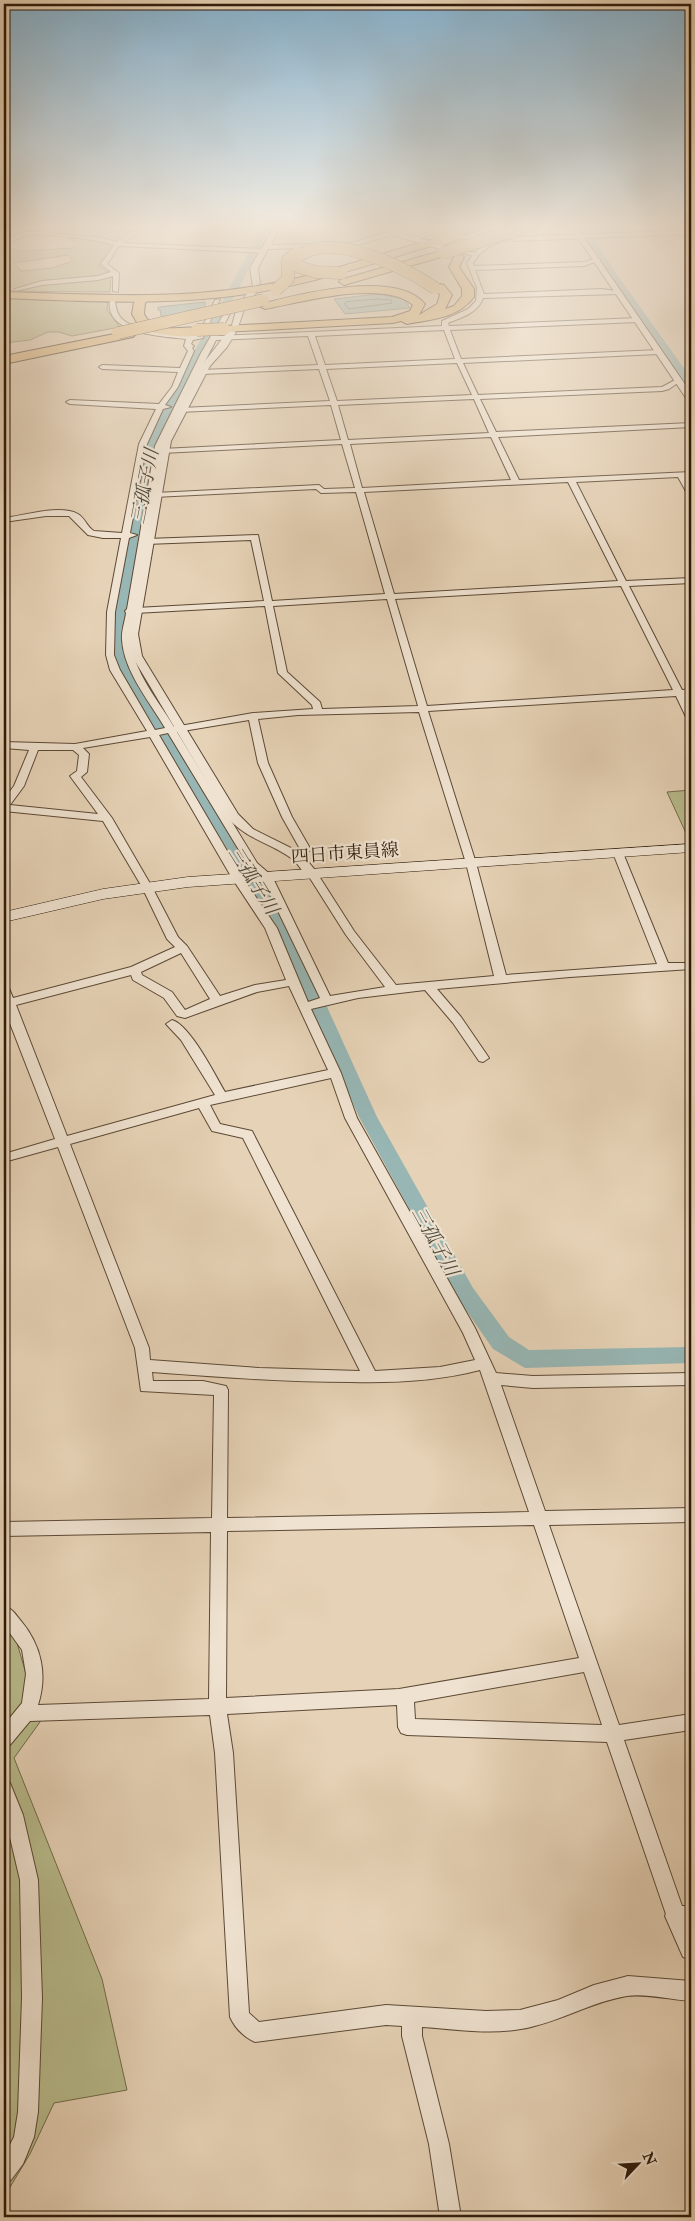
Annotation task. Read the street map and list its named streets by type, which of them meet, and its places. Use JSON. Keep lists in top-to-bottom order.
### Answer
{
  "streets": {
    "main road": ["四日市東員線"]
  },
  "water": ["三孤子川"],
  "north": "top right"
}
